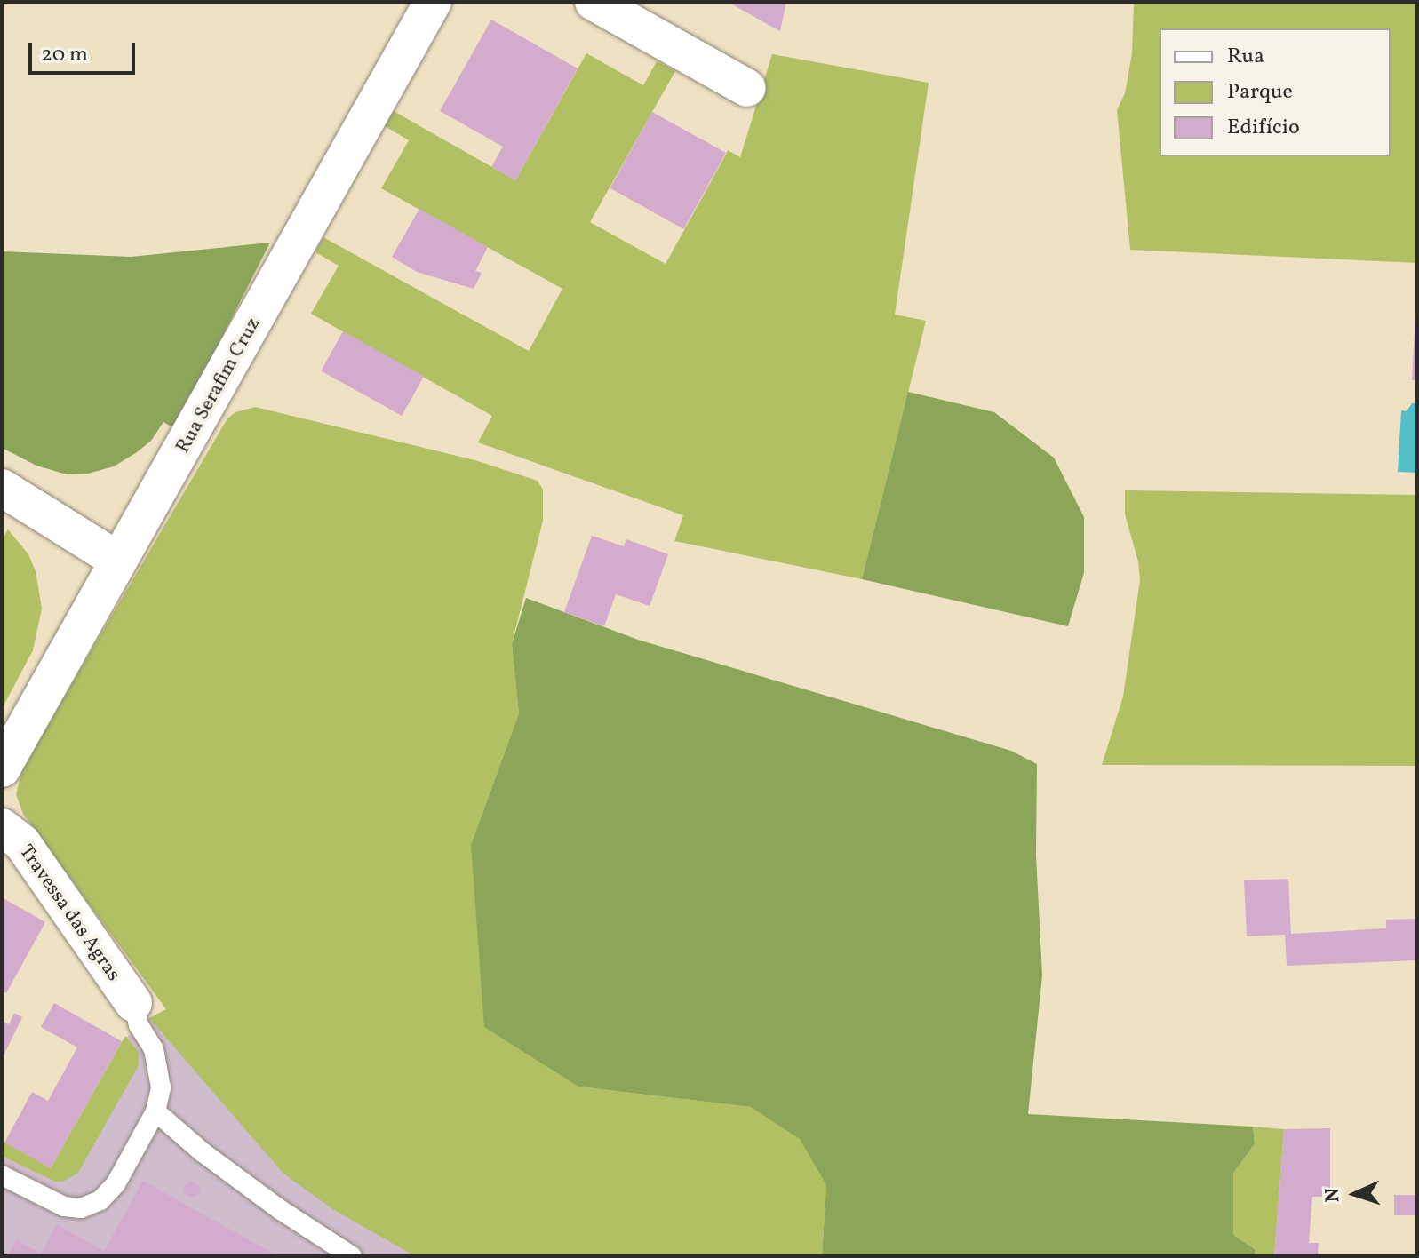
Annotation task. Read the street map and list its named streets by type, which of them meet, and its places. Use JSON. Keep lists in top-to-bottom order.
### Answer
{
  "streets": {
    "street": ["Rua Serafim Cruz", "Travessa das Agras"]
  },
  "legend": ["Rua", "Parque", "Edifício"],
  "scale_bar": "20 m",
  "north": "left"
}
